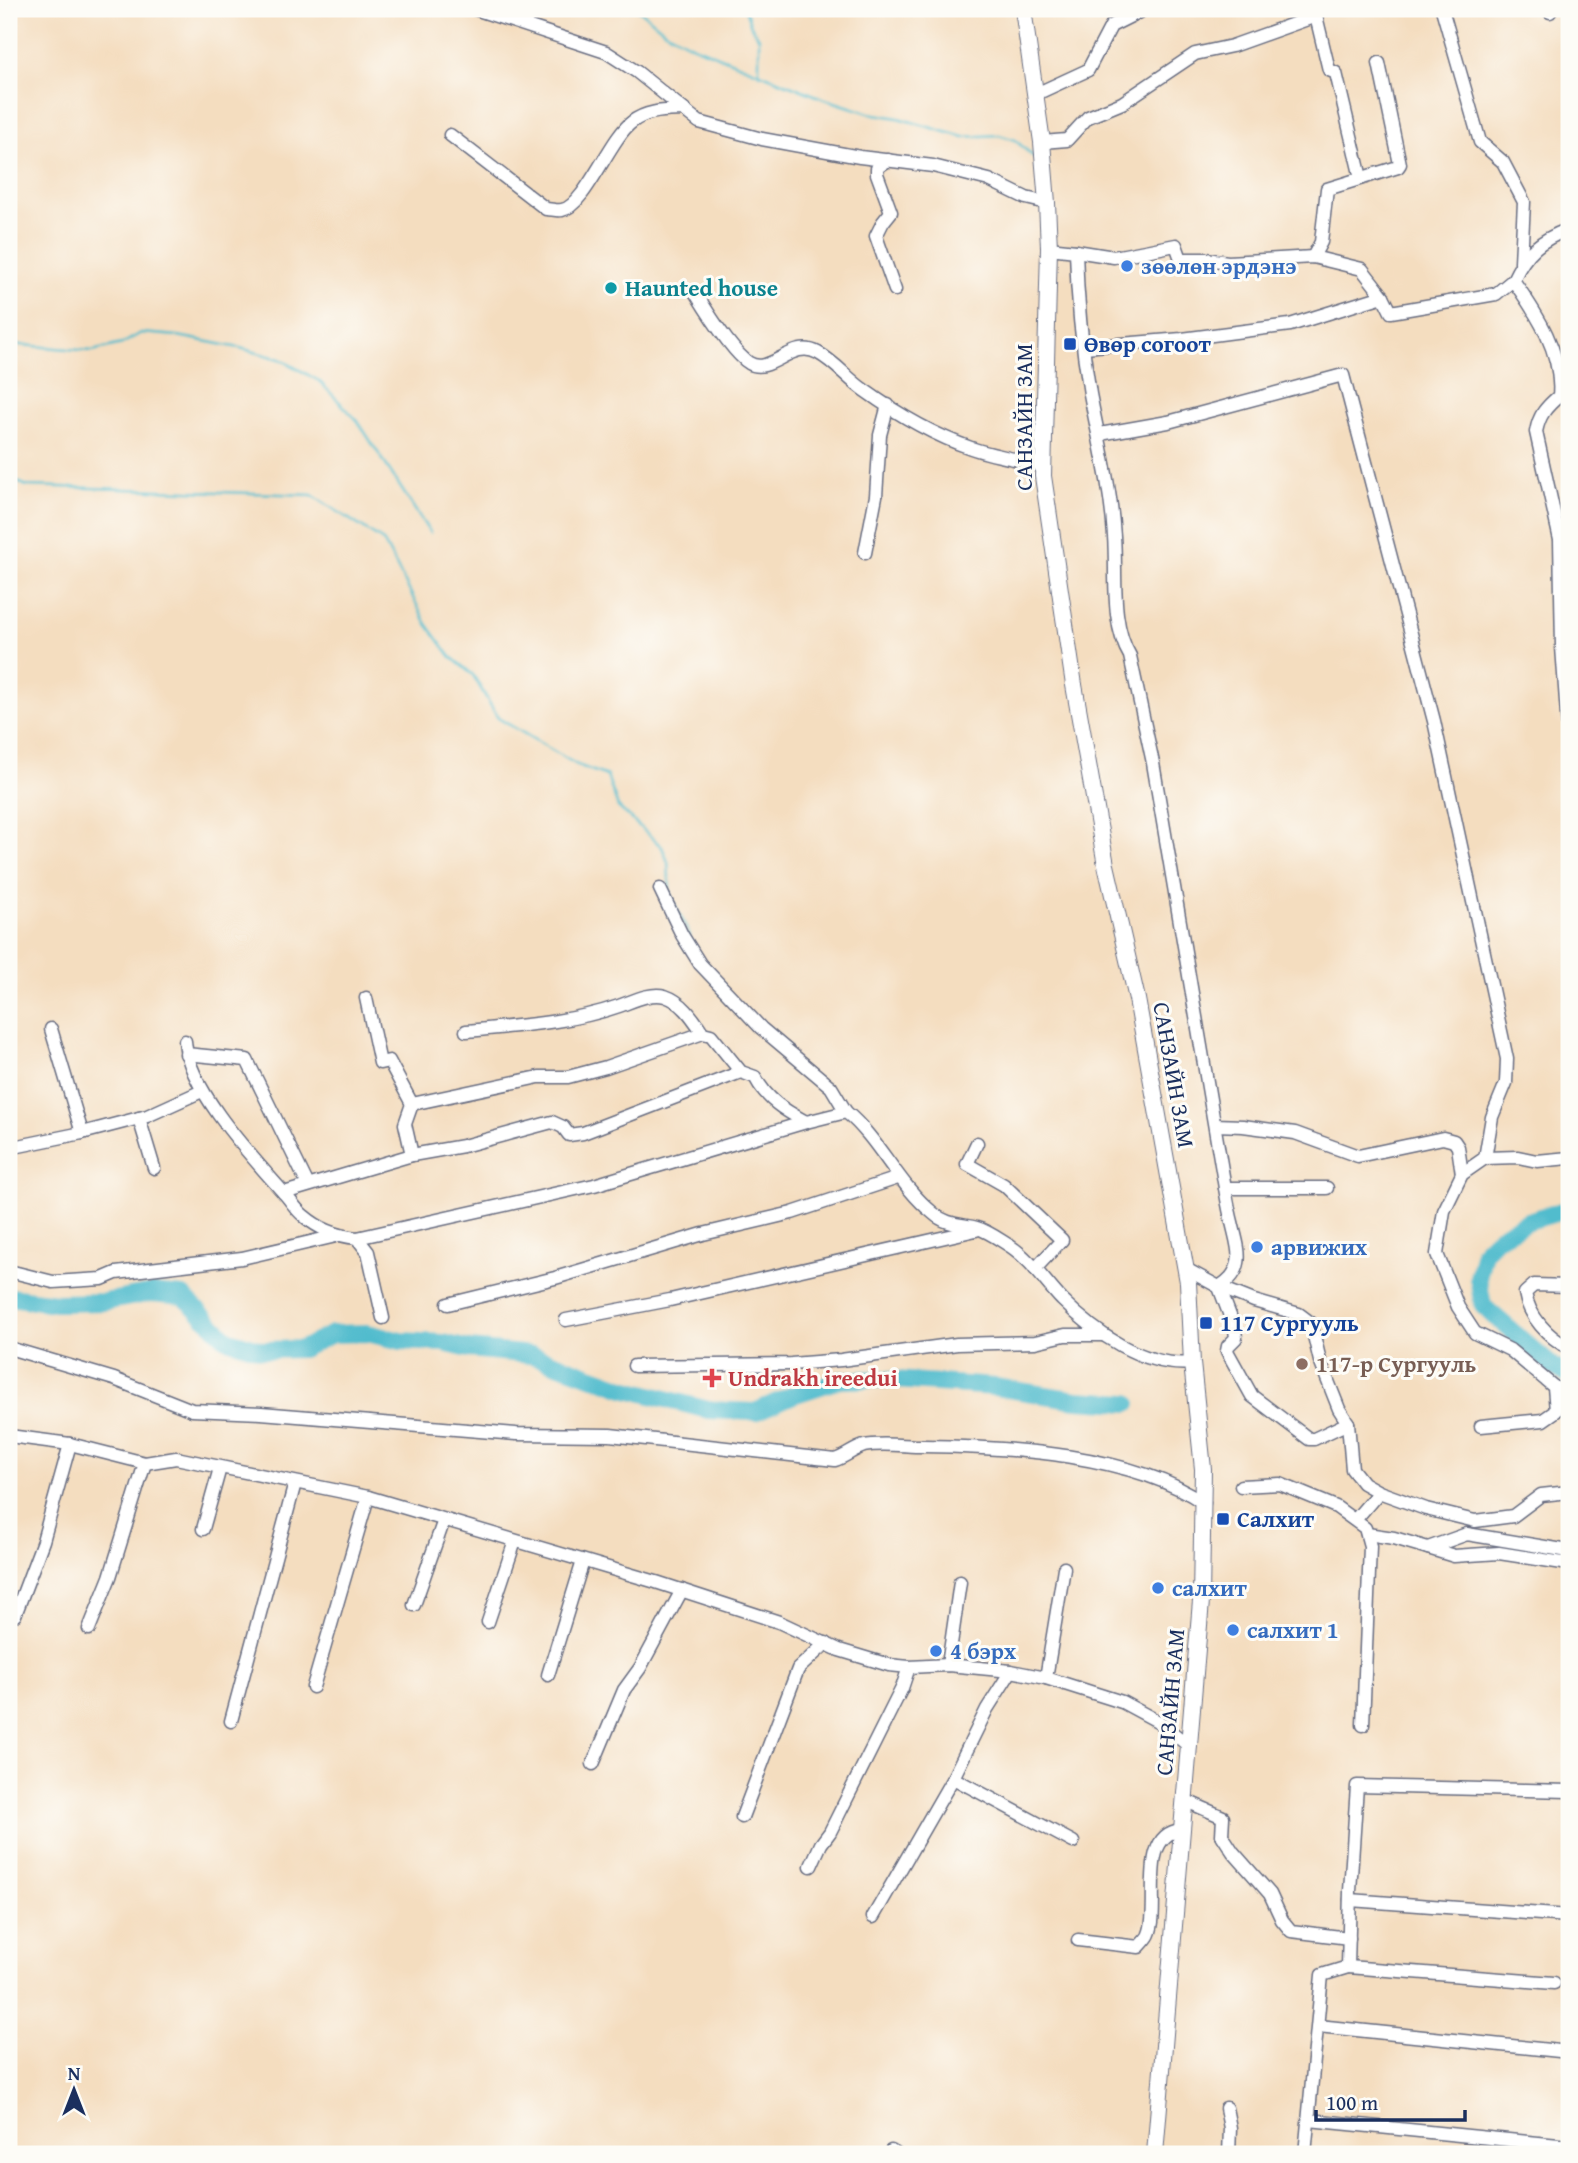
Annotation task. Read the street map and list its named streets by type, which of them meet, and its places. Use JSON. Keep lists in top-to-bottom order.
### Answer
{
  "streets": {
    "main road": ["САНЗАЙН ЗАМ"]
  },
  "places": {
    "other": [
      "зөөлөн эрдэнэ",
      "Haunted house",
      "арвижих",
      "117-р Сургууль",
      "салхит",
      "салхит 1",
      "4 бэрх"
    ],
    "transit": ["Өвөр согоот", "117 Сургууль", "Салхит"],
    "health": ["Undrakh ireedui"]
  },
  "scale_bar": "100 m",
  "north": "top"
}
